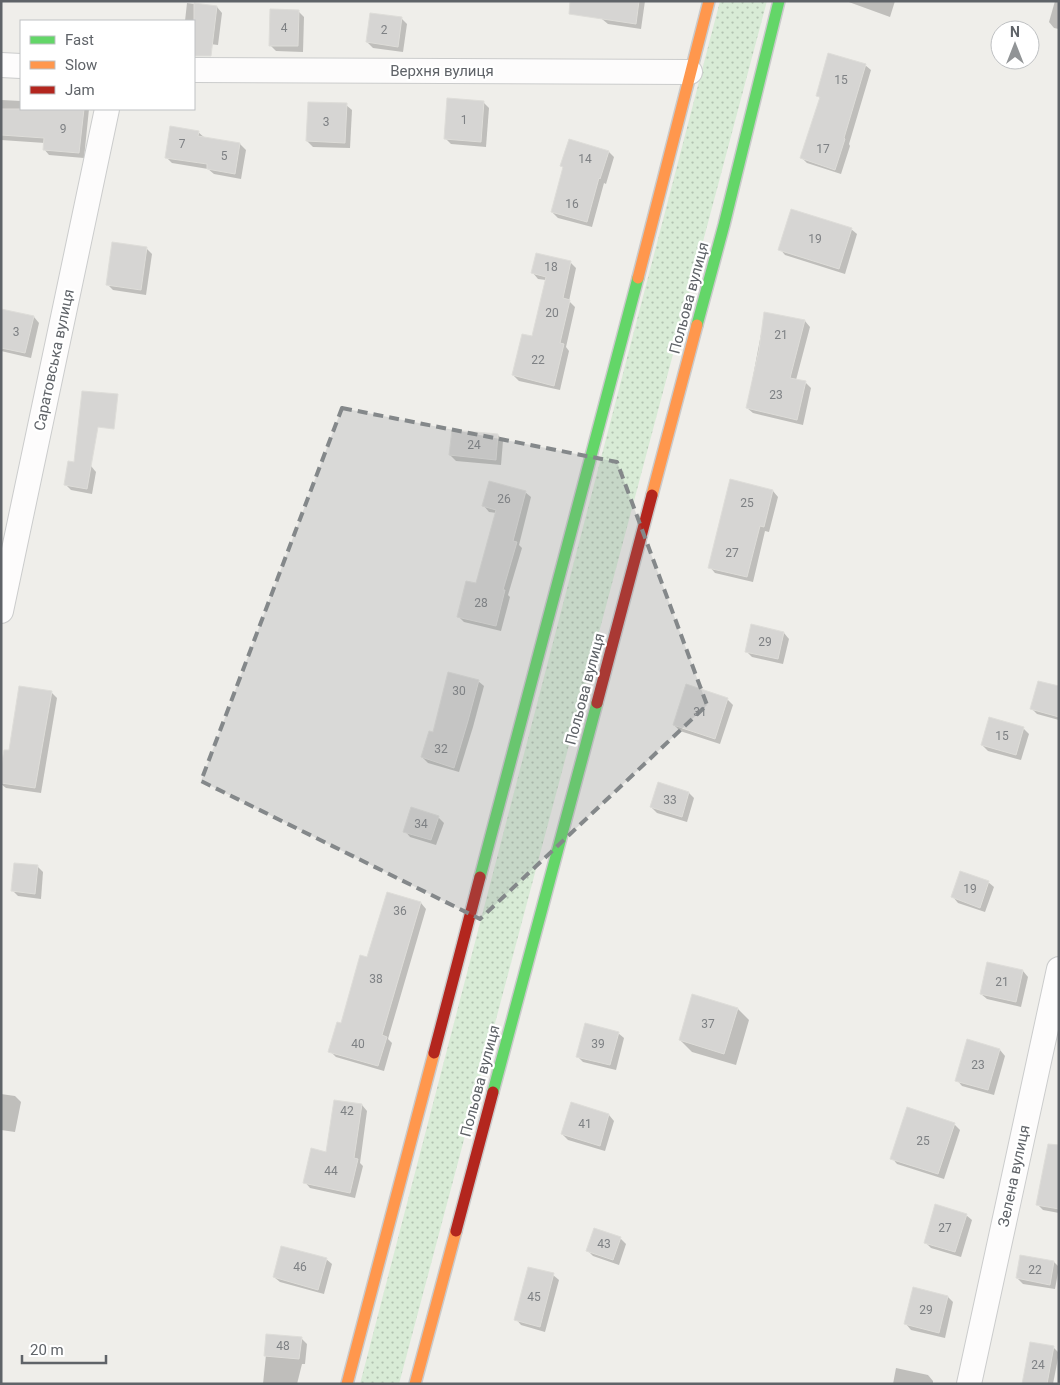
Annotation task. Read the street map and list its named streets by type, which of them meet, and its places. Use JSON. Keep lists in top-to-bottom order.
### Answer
{
  "streets": {
    "main road": ["Польова вулиця"],
    "street": ["Верхня вулиця", "Саратовська вулиця", "Зелена вулиця"]
  },
  "house_numbers": [
    "4",
    "2",
    "15",
    "1",
    "3",
    "9",
    "7",
    "17",
    "5",
    "14",
    "16",
    "19",
    "18",
    "20",
    "3",
    "21",
    "22",
    "23",
    "24",
    "26",
    "25",
    "27",
    "28",
    "29",
    "30",
    "31",
    "15",
    "32",
    "33",
    "34",
    "19",
    "36",
    "38",
    "21",
    "37",
    "40",
    "39",
    "23",
    "42",
    "41",
    "25",
    "44",
    "27",
    "43",
    "46",
    "22",
    "45",
    "29",
    "48",
    "24"
  ],
  "legend": ["Fast", "Slow", "Jam"],
  "scale_bar": "20 m",
  "north": "top"
}
